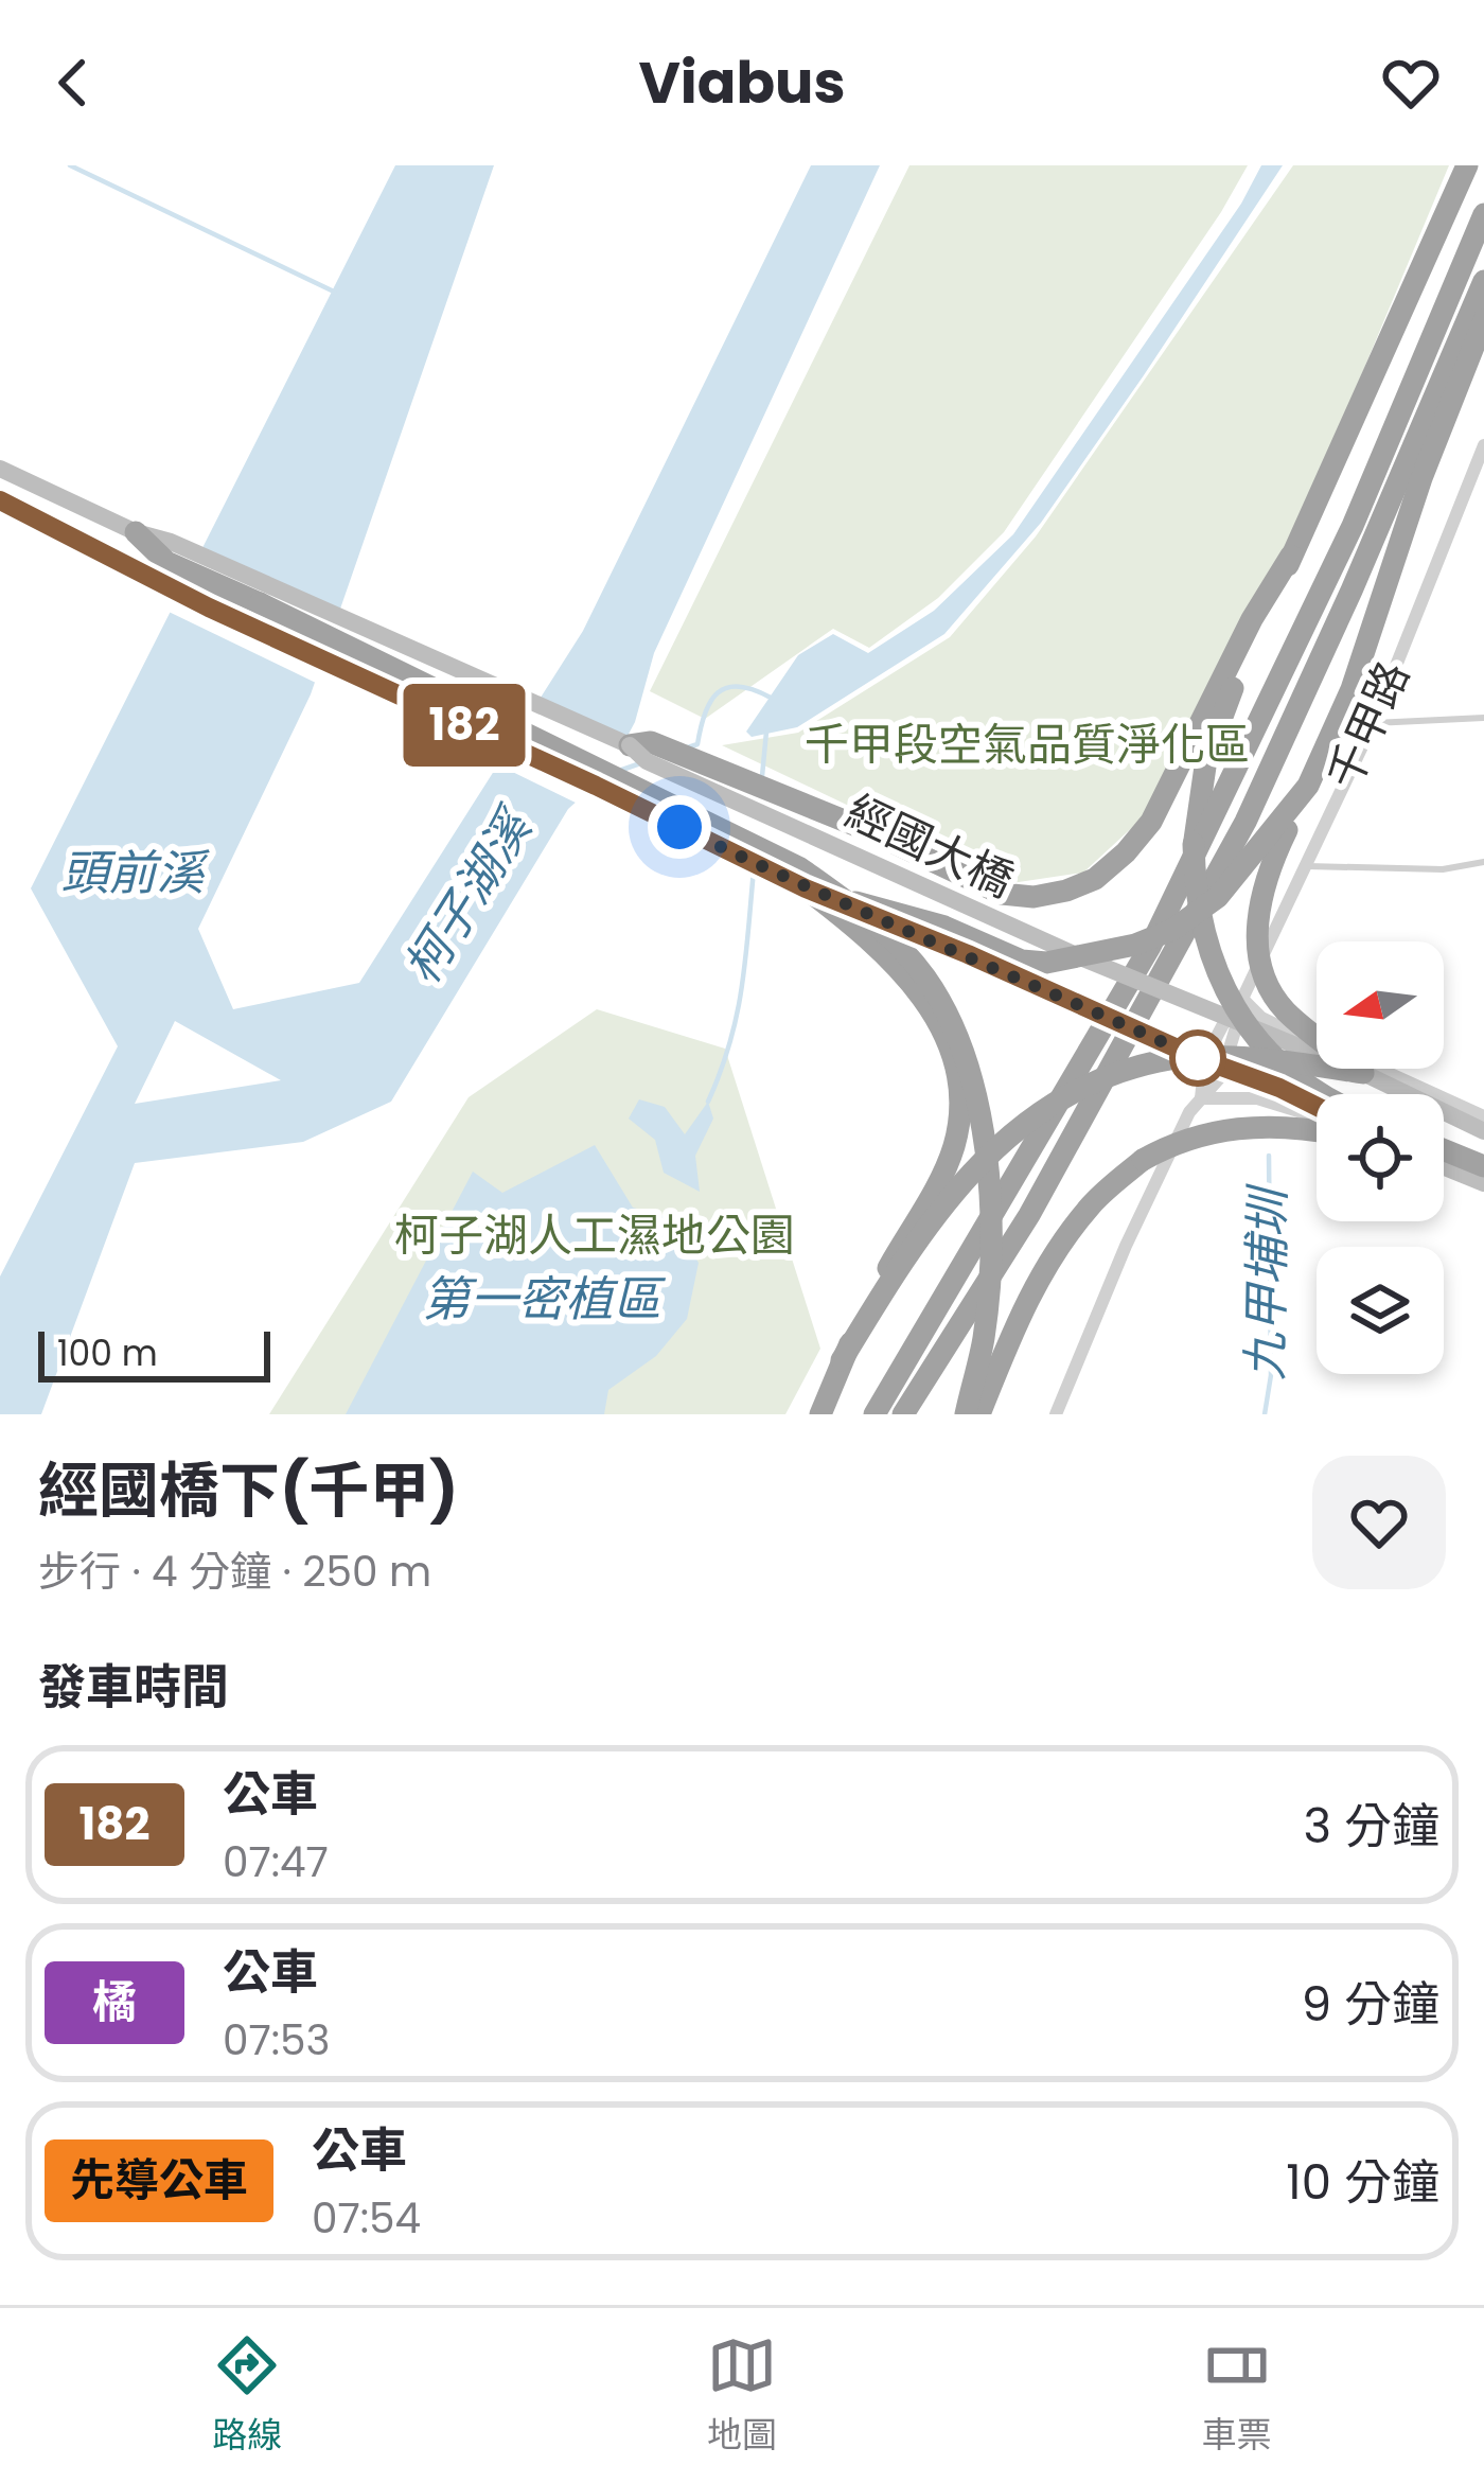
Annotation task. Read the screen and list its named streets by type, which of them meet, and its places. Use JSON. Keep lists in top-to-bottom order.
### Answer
{
  "streets": {
    "main road": ["經國大橋"],
    "street": ["千甲路"]
  },
  "water": [
    "頭前溪",
    "柯子湖溪",
    "九甲埔圳",
    "第一密植區"
  ],
  "parks": ["千甲段空氣品質淨化區", "柯子湖人工濕地公園"],
  "lines": ["bus line 182"],
  "scale_bar": "100 m",
  "north": "left",
  "page": {
    "header": "Viabus",
    "on_map": "182",
    "scale": "100 m",
    "heading": [
      ["經國橋下(千甲)", "步行 · 4 分鐘 · 250 m"],
      "發車時間"
    ],
    "list": [
      {
        "mark": "182",
        "name": "公車",
        "note": "07:47",
        "value": "3 分鐘"
      },
      {
        "mark": "橘",
        "name": "公車",
        "note": "07:53",
        "value": "9 分鐘"
      },
      {
        "mark": "先導公車",
        "name": "公車",
        "note": "07:54",
        "value": "10 分鐘"
      }
    ],
    "tabs": ["路線", "地圖", "車票"]
  }
}
